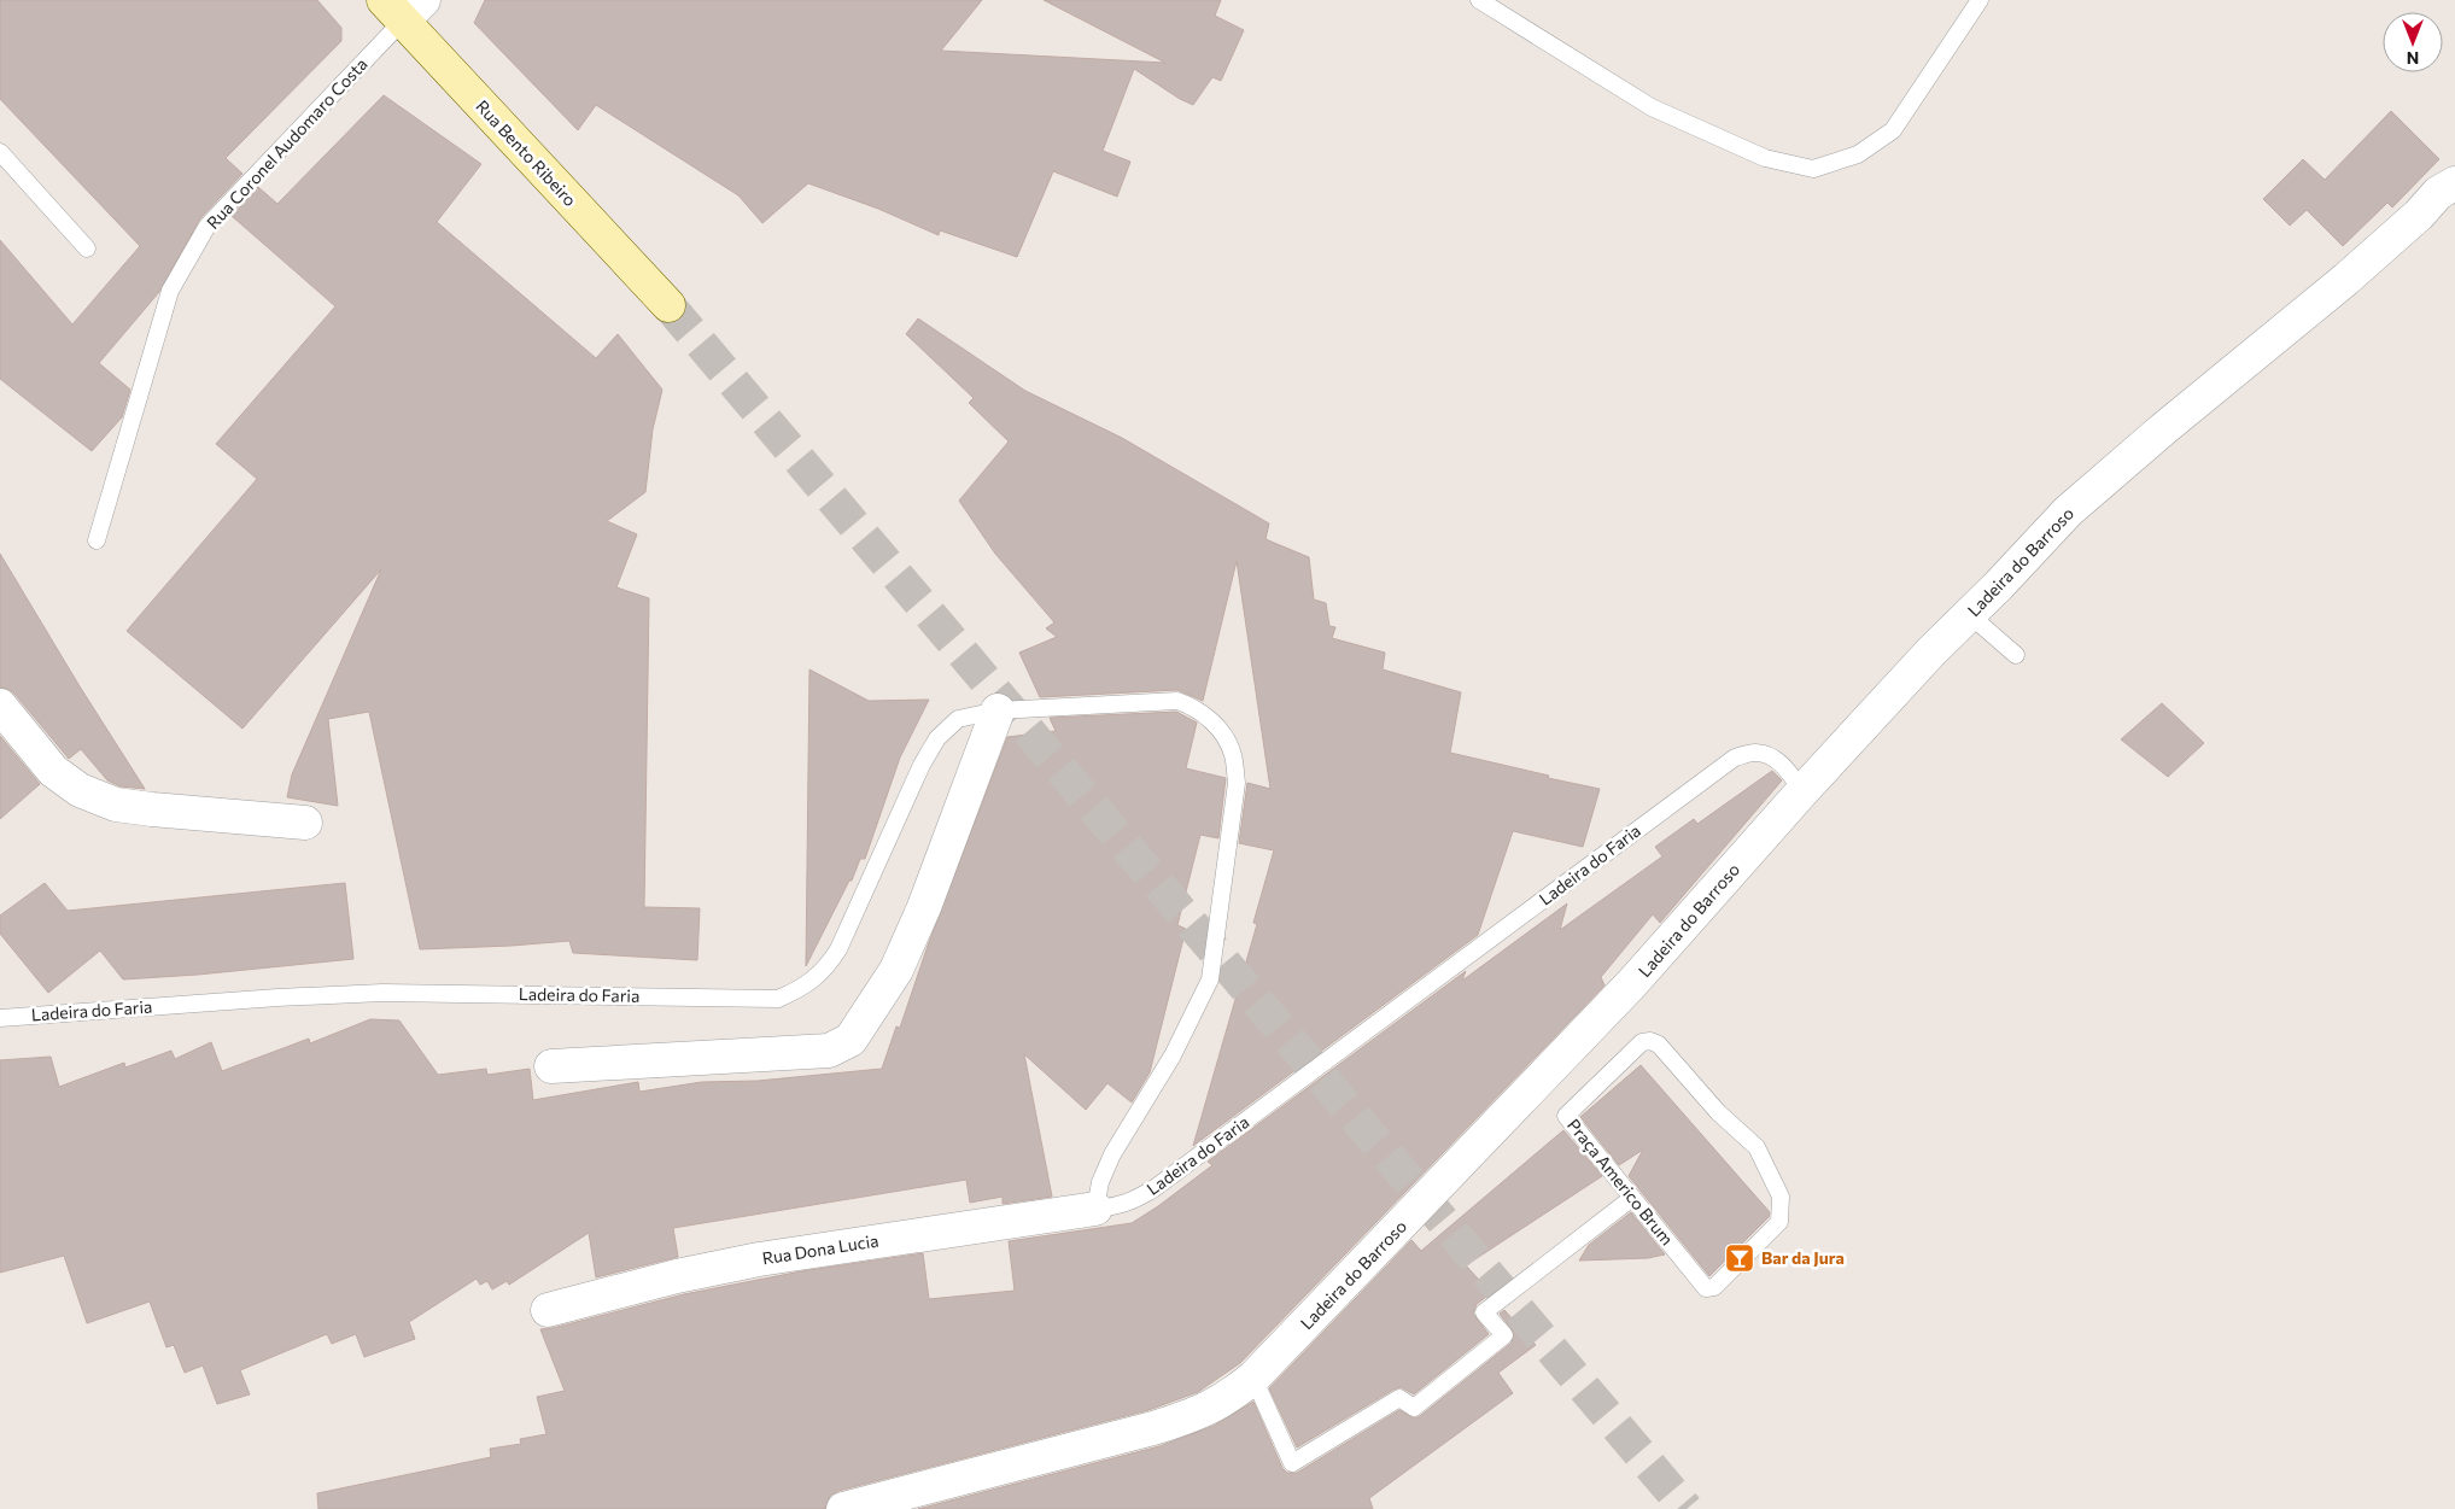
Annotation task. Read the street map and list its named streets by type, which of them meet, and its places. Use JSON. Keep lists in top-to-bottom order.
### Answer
{
  "streets": {
    "street": ["Rua Bento Ribeiro", "Ladeira do Barroso", "Rua Dona Lucia"],
    "lane": ["Rua Coronel Audomaro Costa", "Ladeira do Faria", "Praça Americo Brum"]
  },
  "crossings": [
    ["Rua Coronel Audomaro Costa", "Rua Bento Ribeiro"],
    ["Ladeira do Barroso", "Ladeira do Faria"],
    ["Ladeira do Faria", "Rua Dona Lucia"]
  ],
  "places": {
    "bar": ["Bar da Jura"]
  },
  "north": "bottom"
}
